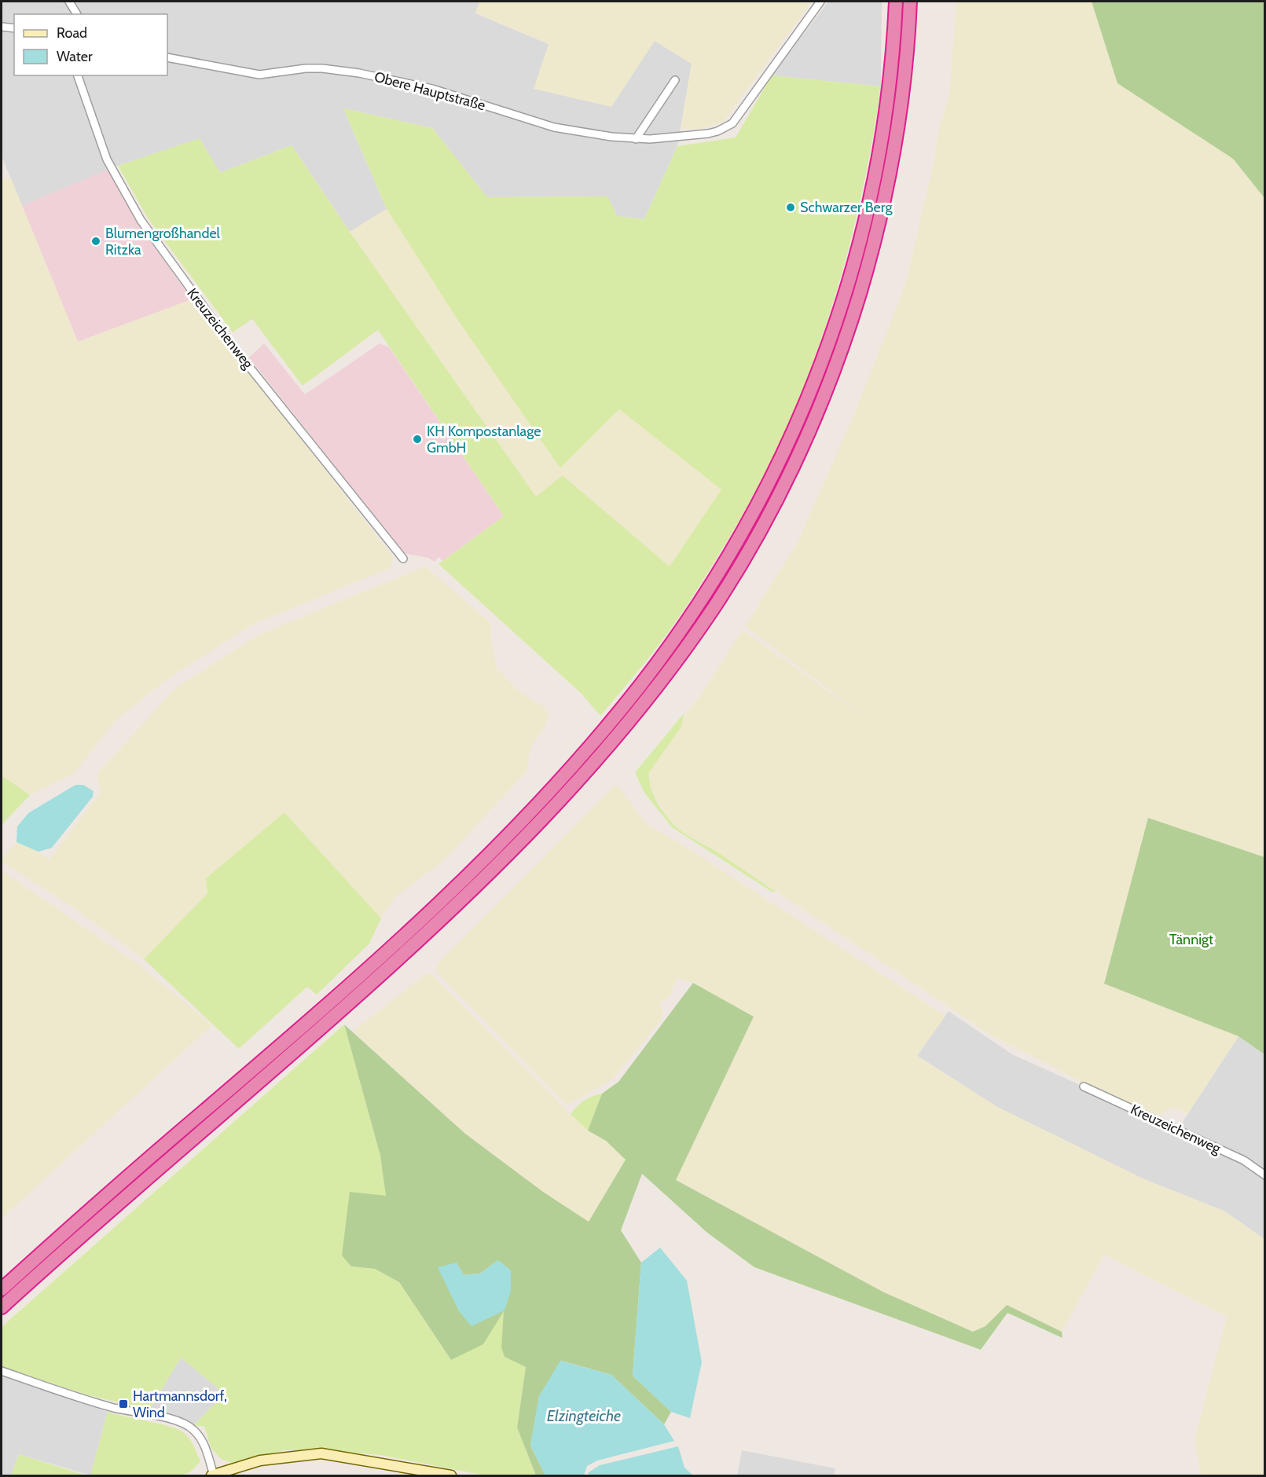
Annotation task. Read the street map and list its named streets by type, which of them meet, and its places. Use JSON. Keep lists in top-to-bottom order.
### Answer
{
  "streets": {
    "street": ["Obere Hauptstraße", "Kreuzeichenweg"]
  },
  "water": ["Elzingteiche"],
  "parks": ["Tännigt"],
  "places": {
    "other": ["Schwarzer Berg", "Blumengroßhandel Ritzka", "KH Kompostanlage GmbH"],
    "transit": ["Hartmannsdorf, Wind"]
  },
  "legend": ["Road", "Water"]
}
